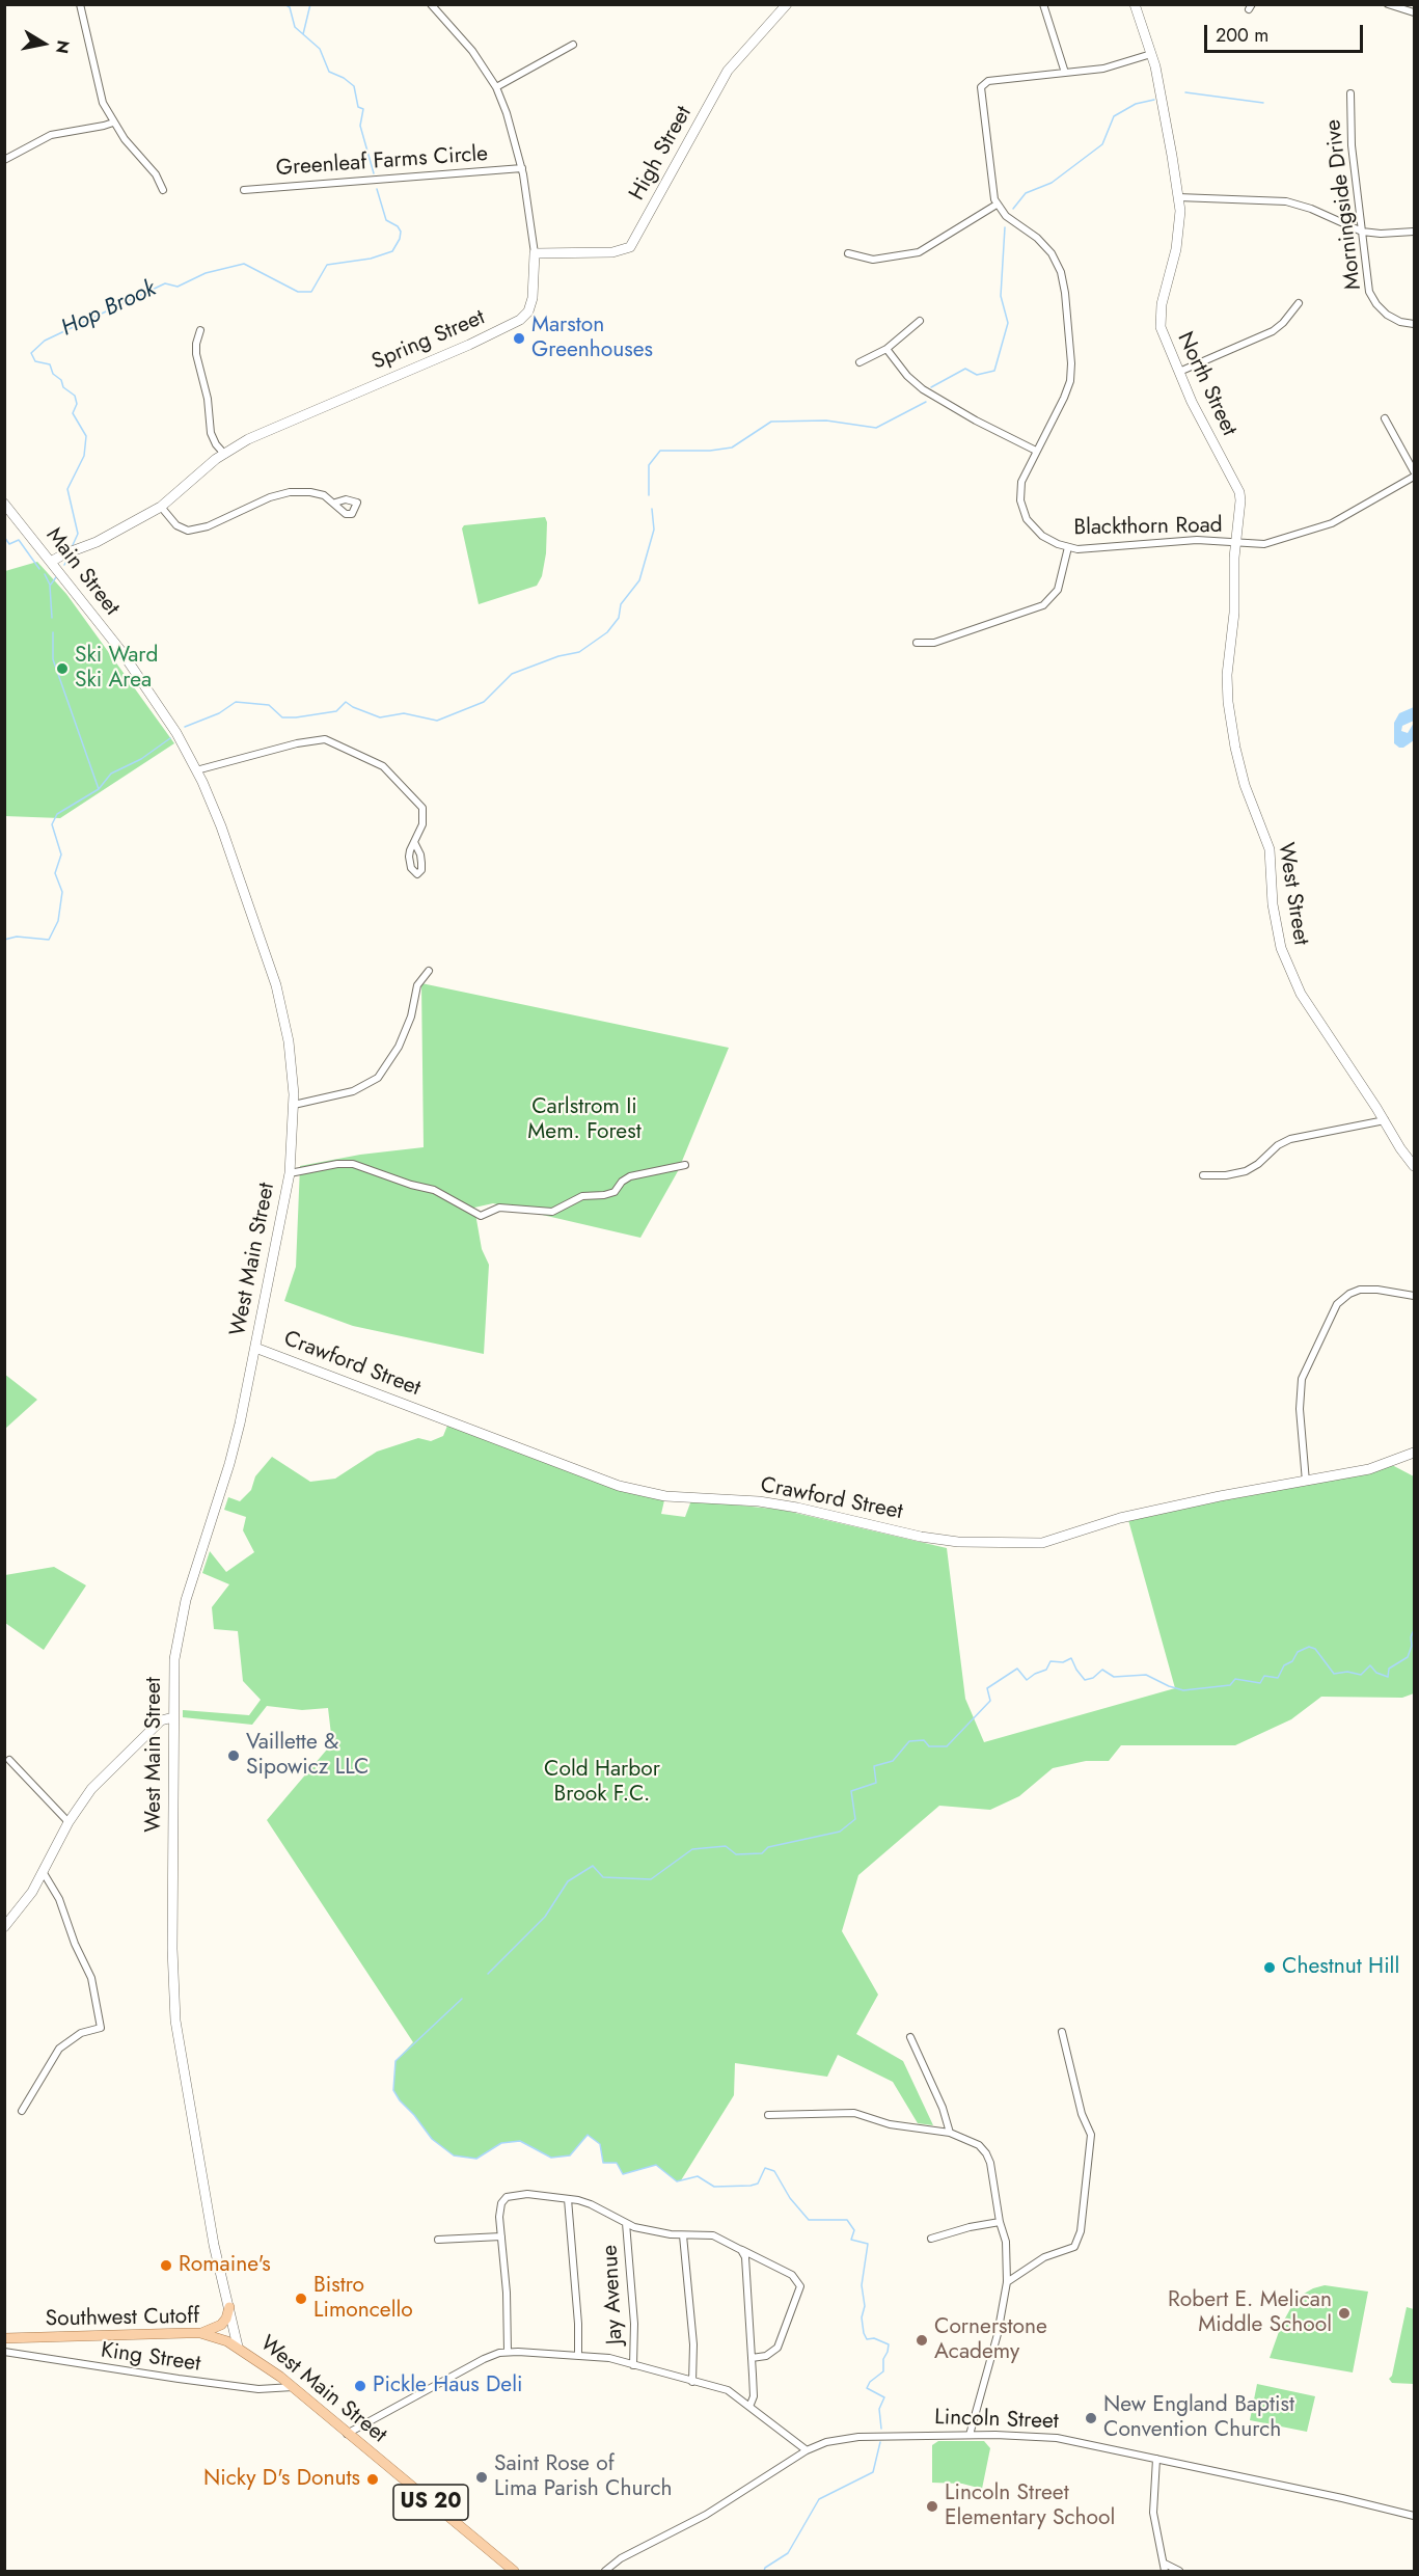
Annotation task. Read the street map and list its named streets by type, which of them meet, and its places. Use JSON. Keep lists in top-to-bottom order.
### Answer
{
  "streets": {
    "main road": ["West Main Street", "Southwest Cutoff", "US 20"],
    "street": [
      "High Street",
      "Greenleaf Farms Circle",
      "Morningside Drive",
      "Spring Street",
      "North Street",
      "Blackthorn Road",
      "Main Street",
      "West Street",
      "Crawford Street",
      "Jay Avenue",
      "King Street",
      "Lincoln Street"
    ]
  },
  "crossings": [
    ["High Street", "Spring Street"],
    ["Greenleaf Farms Circle", "Spring Street"],
    ["Spring Street", "Main Street"],
    ["North Street", "Blackthorn Road"],
    ["North Street", "West Street"],
    ["Main Street", "West Main Street"],
    ["West Main Street", "Crawford Street"],
    ["West Main Street", "Southwest Cutoff"],
    ["West Main Street", "King Street"]
  ],
  "water": ["Hop Brook"],
  "parks": ["Carlstrom Ii Mem. Forest", "Cold Harbor Brook F.C."],
  "places": [
    "Marston Greenhouses",
    "Ski Ward Ski Area",
    "Vaillette & Sipowicz LLC",
    "Chestnut Hill",
    "Romaine's",
    "Bistro Limoncello",
    "Robert E. Melican Middle School",
    "Cornerstone Academy",
    "Pickle Haus Deli",
    "New England Baptist Convention Church",
    "Saint Rose of Lima Parish Church",
    "Nicky D's Donuts",
    "Lincoln Street Elementary School"
  ],
  "scale_bar": "200 m",
  "north": "right"
}
